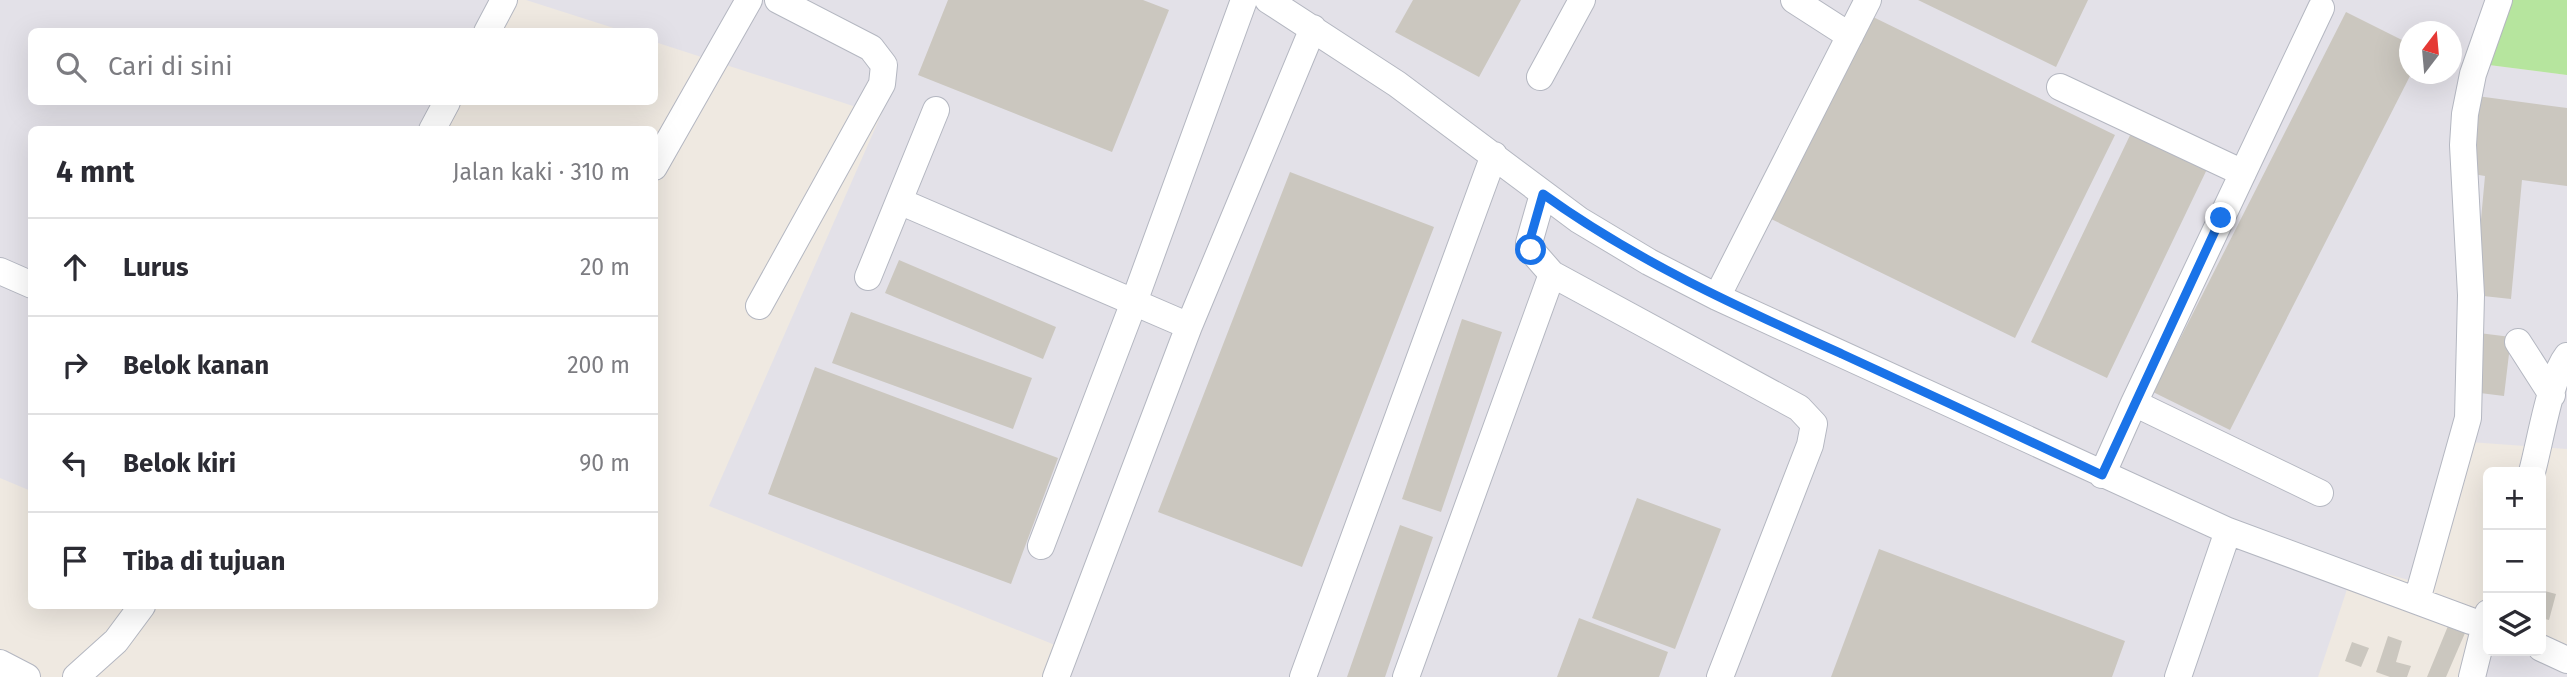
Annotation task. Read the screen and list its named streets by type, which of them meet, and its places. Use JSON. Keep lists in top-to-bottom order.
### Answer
{
  "north": "top",
  "page": {
    "search": "Cari di sini",
    "heading": ["4 mnt", "Jalan kaki · 310 m"],
    "list": [
      ["Lurus", "20 m"],
      ["Belok kanan", "200 m"],
      ["Belok kiri", "90 m"],
      "Tiba di tujuan"
    ],
    "map_buttons": ["+", "−"]
  }
}
